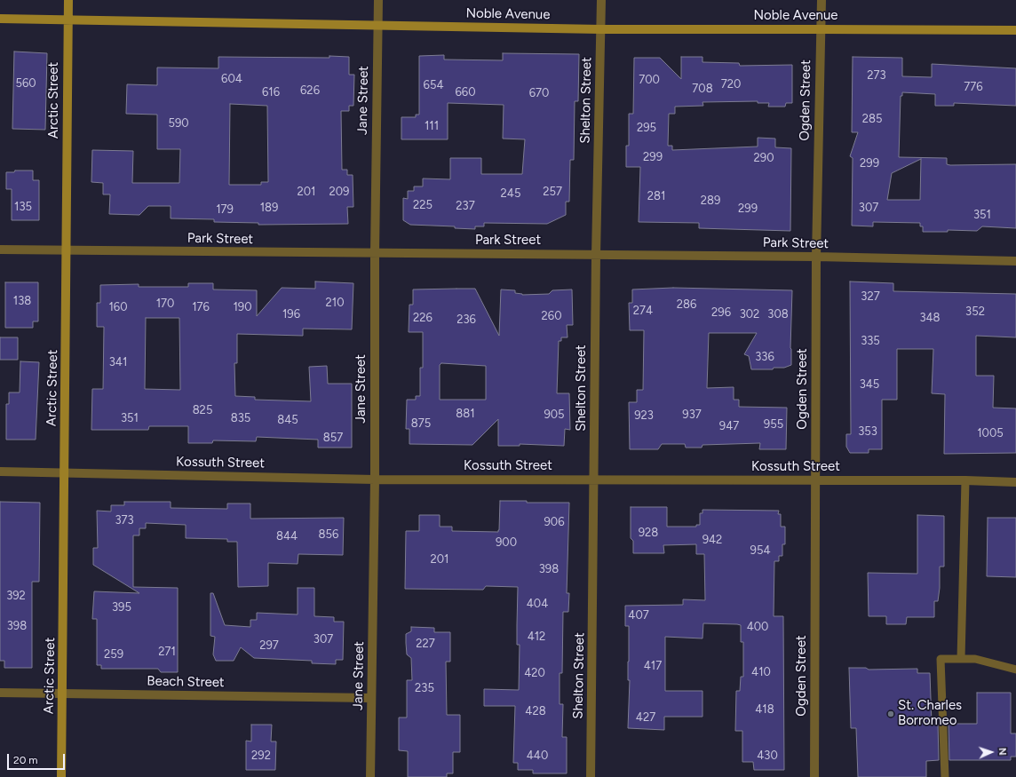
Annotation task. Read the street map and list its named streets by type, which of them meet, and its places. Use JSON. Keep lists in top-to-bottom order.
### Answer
{
  "streets": {
    "main road": ["Noble Avenue", "Arctic Street"],
    "street": [
      "Jane Street",
      "Shelton Street",
      "Ogden Street",
      "Park Street",
      "Kossuth Street",
      "Beach Street"
    ]
  },
  "crossings": [
    ["Noble Avenue", "Arctic Street"],
    ["Noble Avenue", "Jane Street"],
    ["Noble Avenue", "Shelton Street"],
    ["Noble Avenue", "Ogden Street"],
    ["Arctic Street", "Park Street"],
    ["Arctic Street", "Kossuth Street"],
    ["Arctic Street", "Beach Street"],
    ["Jane Street", "Park Street"],
    ["Jane Street", "Kossuth Street"],
    ["Jane Street", "Beach Street"],
    ["Shelton Street", "Park Street"],
    ["Shelton Street", "Kossuth Street"],
    ["Ogden Street", "Park Street"],
    ["Ogden Street", "Kossuth Street"]
  ],
  "places": ["St. Charles Borromeo"],
  "house_numbers": [
    "273",
    "604",
    "700",
    "560",
    "720",
    "654",
    "776",
    "708",
    "626",
    "616",
    "660",
    "670",
    "285",
    "590",
    "111",
    "295",
    "299",
    "290",
    "299",
    "201",
    "209",
    "257",
    "245",
    "281",
    "289",
    "225",
    "237",
    "135",
    "189",
    "307",
    "299",
    "179",
    "351",
    "327",
    "138",
    "210",
    "170",
    "286",
    "160",
    "176",
    "190",
    "274",
    "352",
    "296",
    "196",
    "302",
    "308",
    "260",
    "226",
    "348",
    "236",
    "335",
    "336",
    "341",
    "345",
    "825",
    "881",
    "905",
    "937",
    "923",
    "351",
    "835",
    "845",
    "875",
    "955",
    "947",
    "353",
    "1005",
    "857",
    "373",
    "906",
    "928",
    "856",
    "844",
    "942",
    "900",
    "954",
    "201",
    "398",
    "392",
    "404",
    "395",
    "407",
    "398",
    "400",
    "412",
    "307",
    "227",
    "297",
    "271",
    "259",
    "417",
    "410",
    "420",
    "235",
    "418",
    "428",
    "427",
    "292",
    "440",
    "430"
  ],
  "scale_bar": "20 m",
  "north": "right"
}
